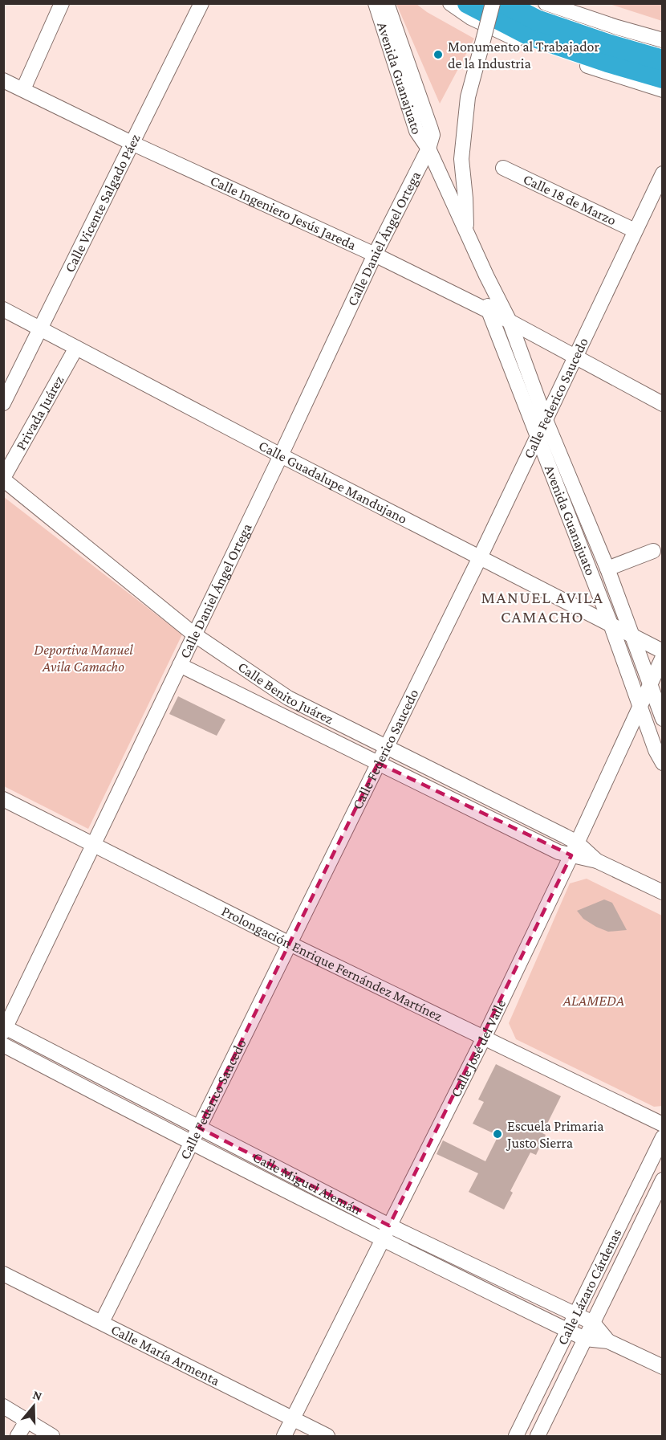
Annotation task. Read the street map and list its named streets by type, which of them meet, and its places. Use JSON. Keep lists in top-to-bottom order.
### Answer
{
  "streets": {
    "street": [
      "Avenida Guanajuato",
      "Calle 18 de Marzo",
      "Calle Vicente Salgado Páez",
      "Calle Ingeniero Jesús Jareda",
      "Calle Daniel Ángel Ortega",
      "Calle Federico Saucedo",
      "Privada Juárez",
      "Calle Guadalupe Mandujano",
      "Calle Benito Juárez",
      "Prolongación Enrique Fernández Martínez",
      "Calle José del Valle",
      "Calle Miguel Alemán",
      "Calle Lázaro Cárdenas",
      "Calle María Armenta"
    ]
  },
  "crossings": [
    ["Avenida Guanajuato", "Calle Ingeniero Jesús Jareda"],
    ["Avenida Guanajuato", "Calle Daniel Ángel Ortega"],
    ["Avenida Guanajuato", "Calle Federico Saucedo"],
    ["Avenida Guanajuato", "Calle Guadalupe Mandujano"],
    ["Avenida Guanajuato", "Calle José del Valle"],
    ["Calle 18 de Marzo", "Calle Federico Saucedo"],
    ["Calle Vicente Salgado Páez", "Calle Ingeniero Jesús Jareda"],
    ["Calle Vicente Salgado Páez", "Calle Guadalupe Mandujano"],
    ["Calle Ingeniero Jesús Jareda", "Calle Daniel Ángel Ortega"],
    ["Calle Ingeniero Jesús Jareda", "Calle Federico Saucedo"],
    ["Calle Daniel Ángel Ortega", "Calle Guadalupe Mandujano"],
    ["Calle Daniel Ángel Ortega", "Calle Benito Juárez"],
    ["Calle Daniel Ángel Ortega", "Prolongación Enrique Fernández Martínez"],
    ["Calle Daniel Ángel Ortega", "Calle Miguel Alemán"],
    ["Calle Federico Saucedo", "Calle Guadalupe Mandujano"],
    ["Calle Federico Saucedo", "Calle Benito Juárez"],
    ["Calle Federico Saucedo", "Prolongación Enrique Fernández Martínez"],
    ["Calle Federico Saucedo", "Calle Miguel Alemán"],
    ["Calle Federico Saucedo", "Calle María Armenta"],
    ["Privada Juárez", "Calle Guadalupe Mandujano"],
    ["Privada Juárez", "Calle Benito Juárez"],
    ["Calle Benito Juárez", "Calle José del Valle"],
    ["Prolongación Enrique Fernández Martínez", "Calle José del Valle"],
    ["Calle José del Valle", "Calle Miguel Alemán"],
    ["Calle José del Valle", "Calle María Armenta"],
    ["Calle Miguel Alemán", "Calle Lázaro Cárdenas"]
  ],
  "districts": ["MANUEL AVILA CAMACHO"],
  "parks": ["Deportiva Manuel Avila Camacho", "ALAMEDA"],
  "places": ["Monumento al Trabajador de la Industria", "Escuela Primaria Justo Sierra"],
  "north": "top"
}
